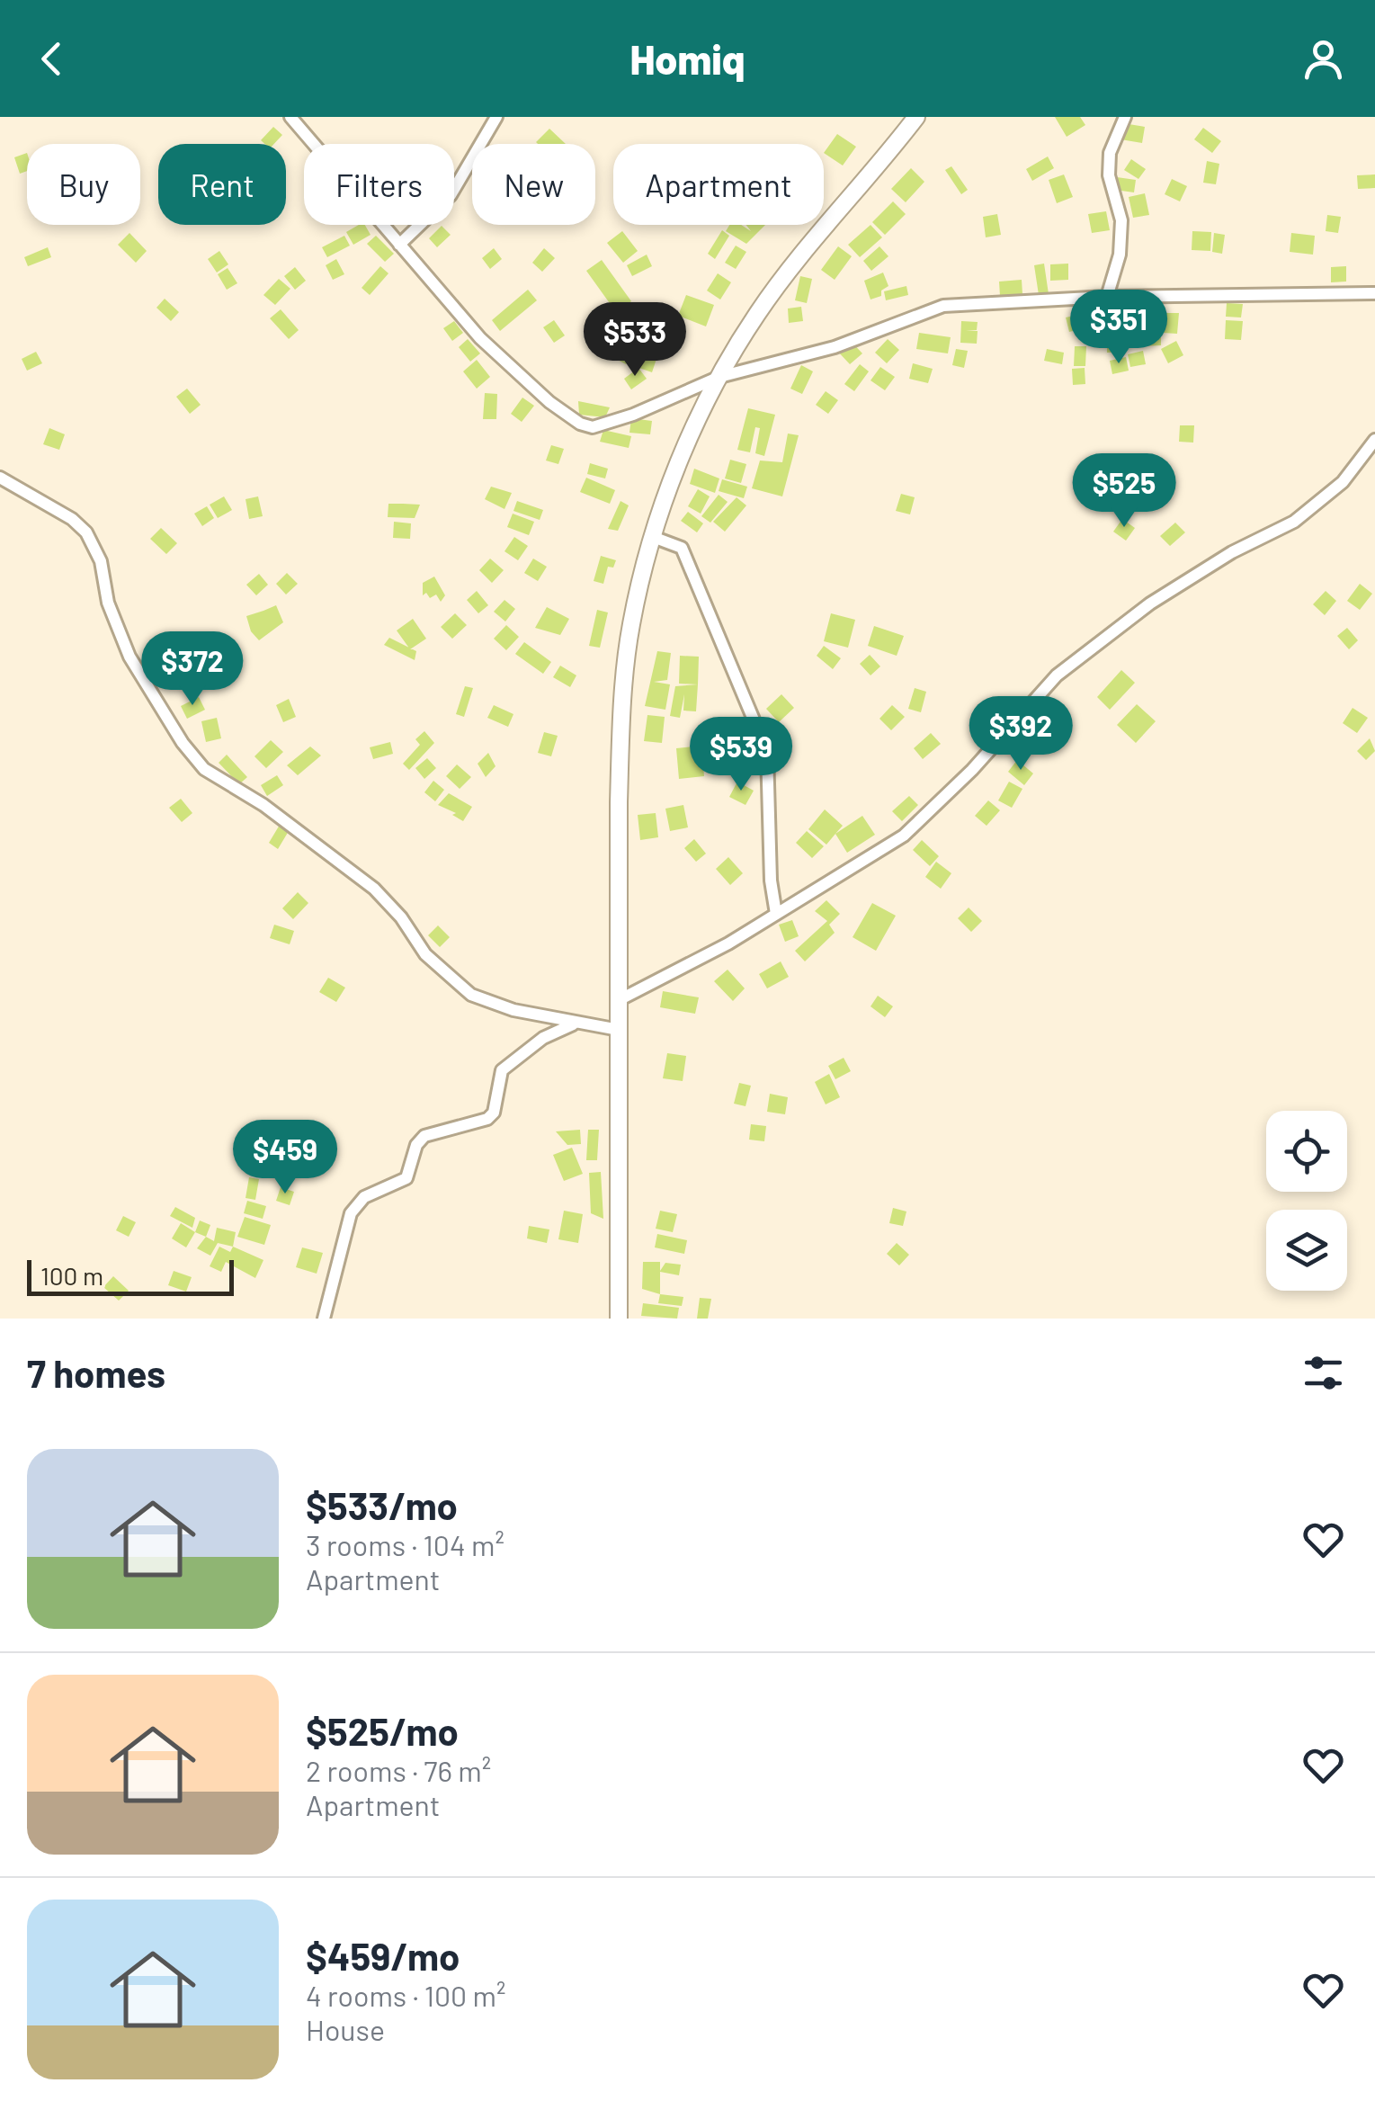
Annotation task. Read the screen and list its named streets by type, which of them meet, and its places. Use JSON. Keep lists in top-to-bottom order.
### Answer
{
  "scale_bar": "100 m",
  "page": {
    "header": "Homiq",
    "chip": [
      "Buy",
      "Rent",
      "Filters",
      "New",
      "Apartment"
    ],
    "price": [
      "$351",
      "$533",
      "$525",
      "$372",
      "$392",
      "$539",
      "$459"
    ],
    "scale": "100 m",
    "heading": "7 homes",
    "list": [
      {
        "name": "$533/mo",
        "note": "3 rooms · 104 m² · Apartment"
      },
      {
        "name": "$525/mo",
        "note": "2 rooms · 76 m² · Apartment"
      },
      {
        "name": "$459/mo",
        "note": "4 rooms · 100 m² · House"
      }
    ]
  }
}
